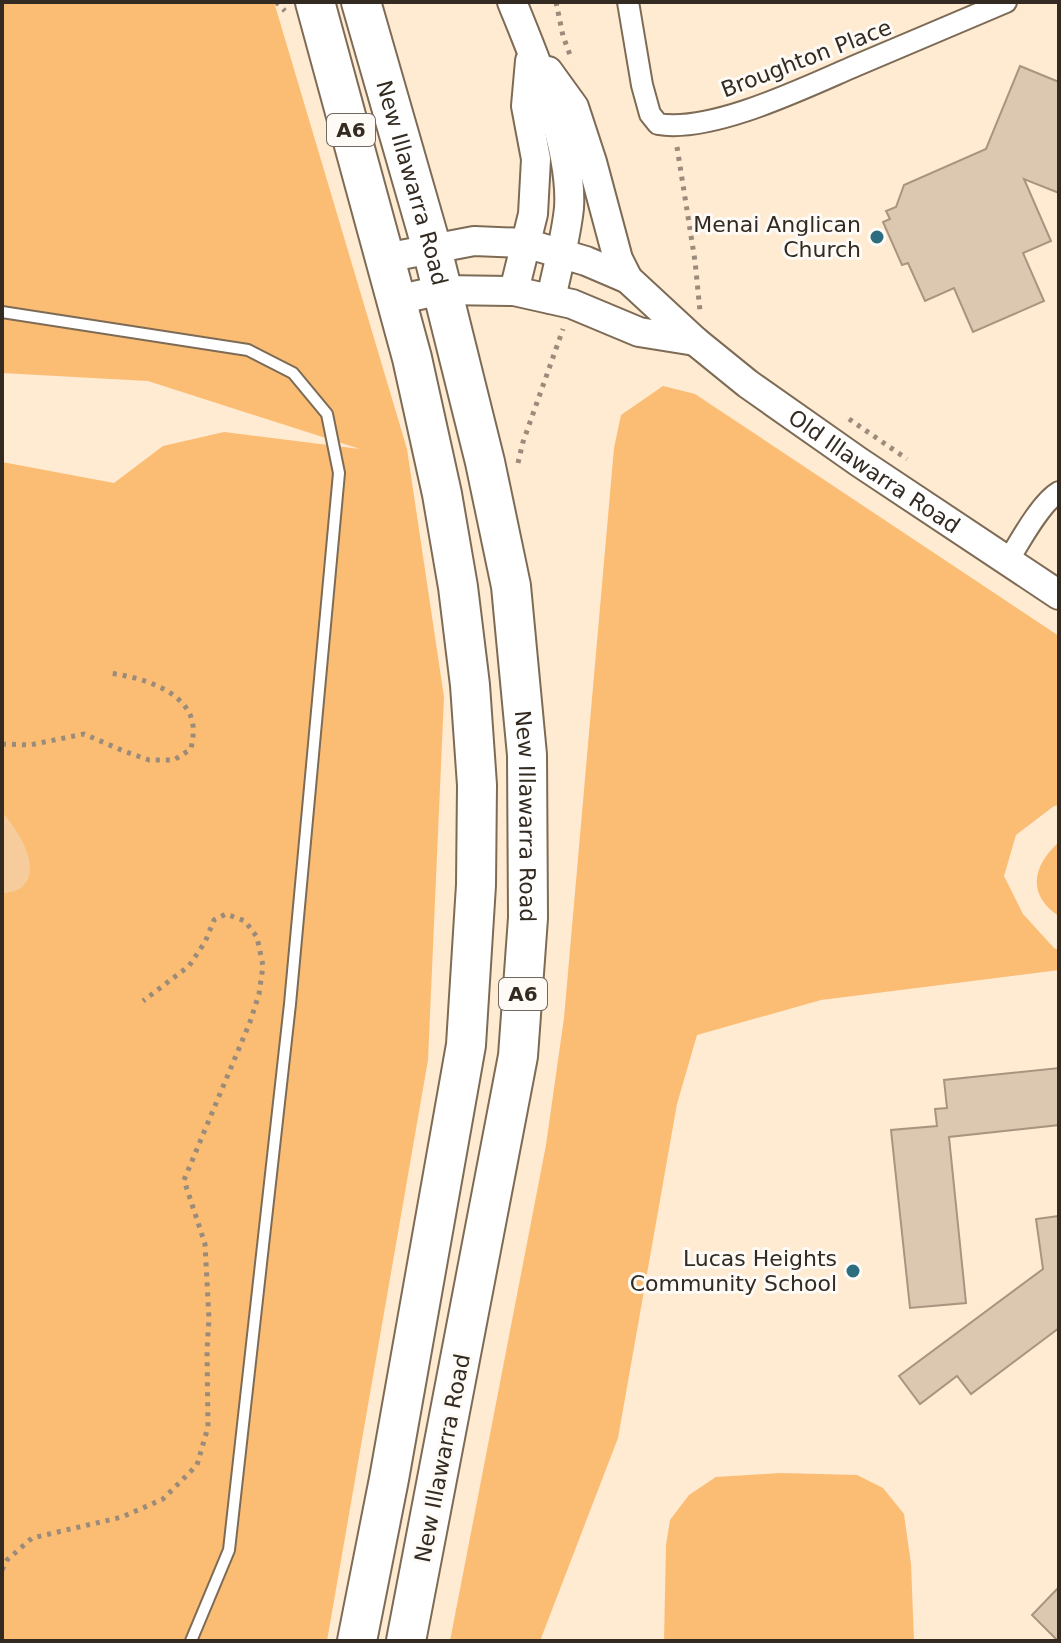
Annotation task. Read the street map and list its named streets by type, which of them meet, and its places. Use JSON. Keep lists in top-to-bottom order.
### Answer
{
  "streets": {
    "highway": ["A6", "New Illawarra Road"],
    "street": ["Broughton Place", "Old Illawarra Road"]
  },
  "crossings": [
    ["New Illawarra Road", "Old Illawarra Road"]
  ],
  "places": ["Menai Anglican Church", "Lucas Heights Community School"]
}
